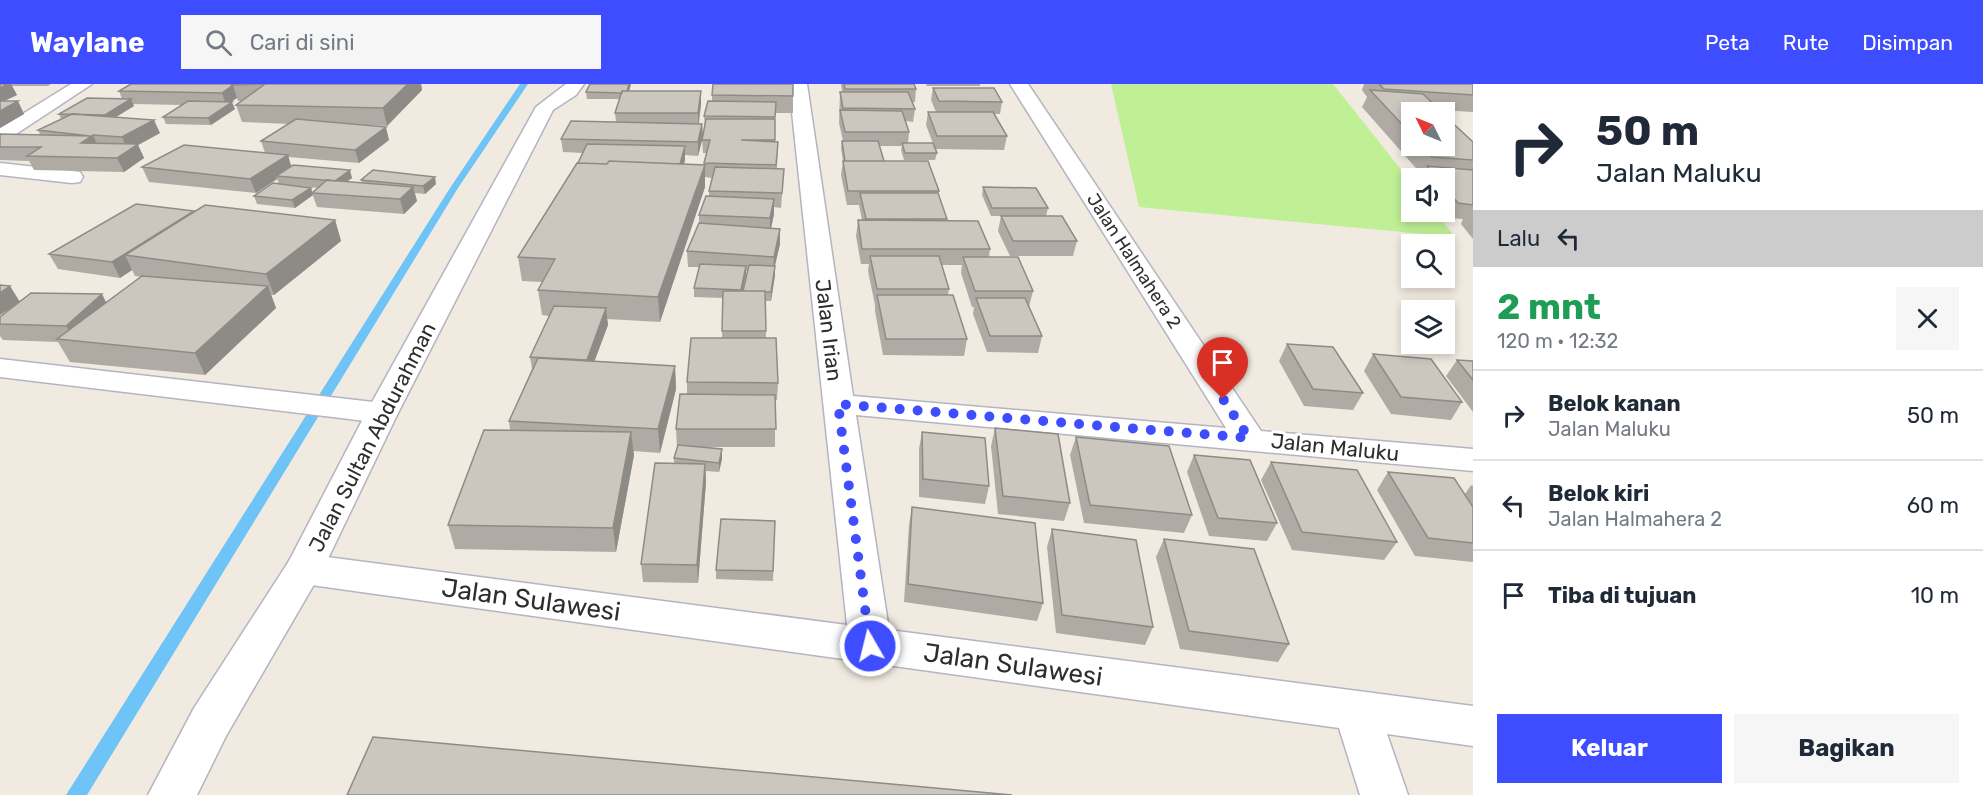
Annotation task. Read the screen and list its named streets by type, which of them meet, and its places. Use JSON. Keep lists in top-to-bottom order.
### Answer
{
  "streets": {
    "street": [
      "Jalan Halmahera 2",
      "Jalan Irian",
      "Jalan Sultan Abdurahman",
      "Jalan Maluku",
      "Jalan Sulawesi"
    ]
  },
  "crossings": [
    ["Jalan Halmahera 2", "Jalan Maluku"],
    ["Jalan Irian", "Jalan Maluku"],
    ["Jalan Irian", "Jalan Sulawesi"],
    ["Jalan Sultan Abdurahman", "Jalan Sulawesi"]
  ],
  "north": "top left",
  "page": {
    "header": "Waylane",
    "search": "Cari di sini",
    "nav": ["Peta", "Rute", "Disimpan"],
    "turn": ["50 m", "Jalan Maluku"],
    "then": "Lalu",
    "heading": ["2 mnt", "120 m · 12:32"],
    "list": [
      {
        "name": "Belok kanan",
        "note": "Jalan Maluku",
        "value": "50 m"
      },
      {
        "name": "Belok kiri",
        "note": "Jalan Halmahera 2",
        "value": "60 m"
      },
      {
        "name": "Tiba di tujuan",
        "value": "10 m"
      }
    ],
    "buttons": ["Keluar", "Bagikan"]
  }
}
